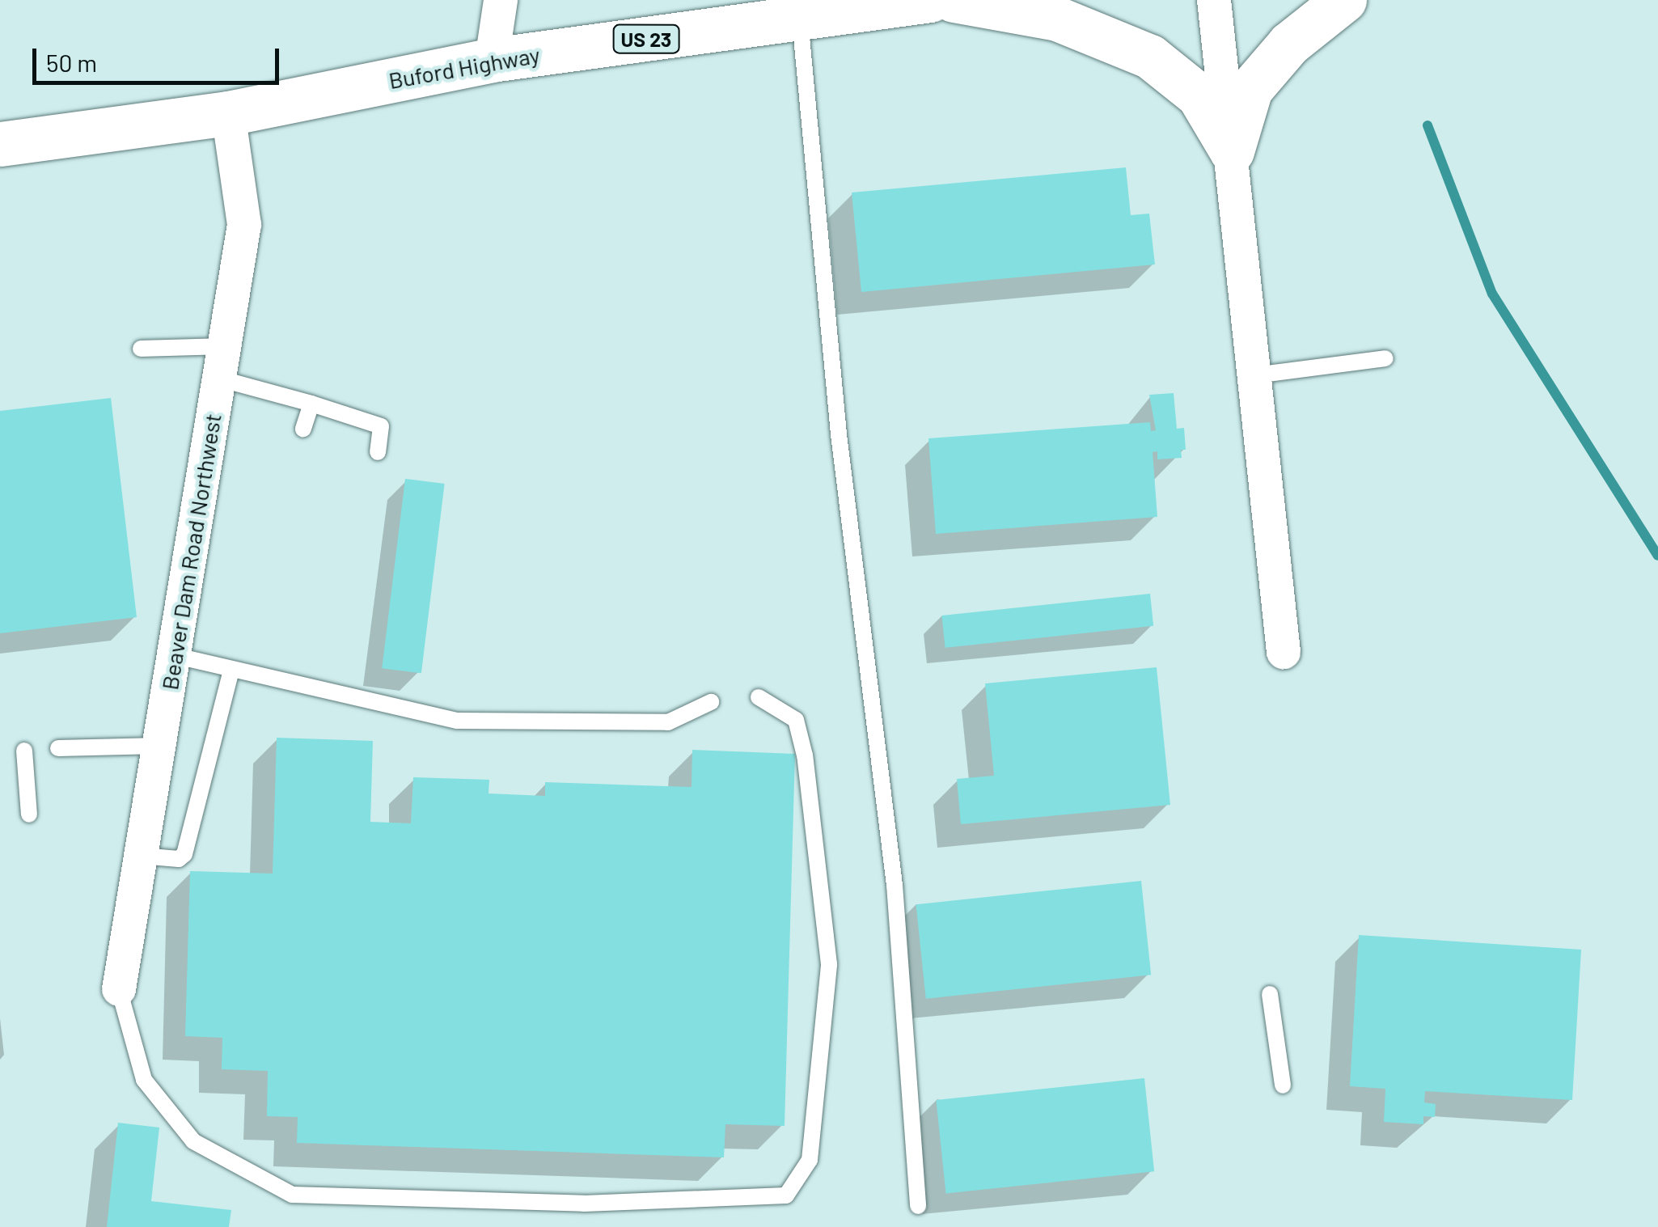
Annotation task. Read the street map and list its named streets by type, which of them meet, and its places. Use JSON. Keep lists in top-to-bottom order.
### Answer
{
  "streets": {
    "main road": ["US 23", "Buford Highway"],
    "street": ["Beaver Dam Road Northwest"]
  },
  "crossings": [
    ["Buford Highway", "Beaver Dam Road Northwest"]
  ],
  "scale_bar": "50 m"
}
